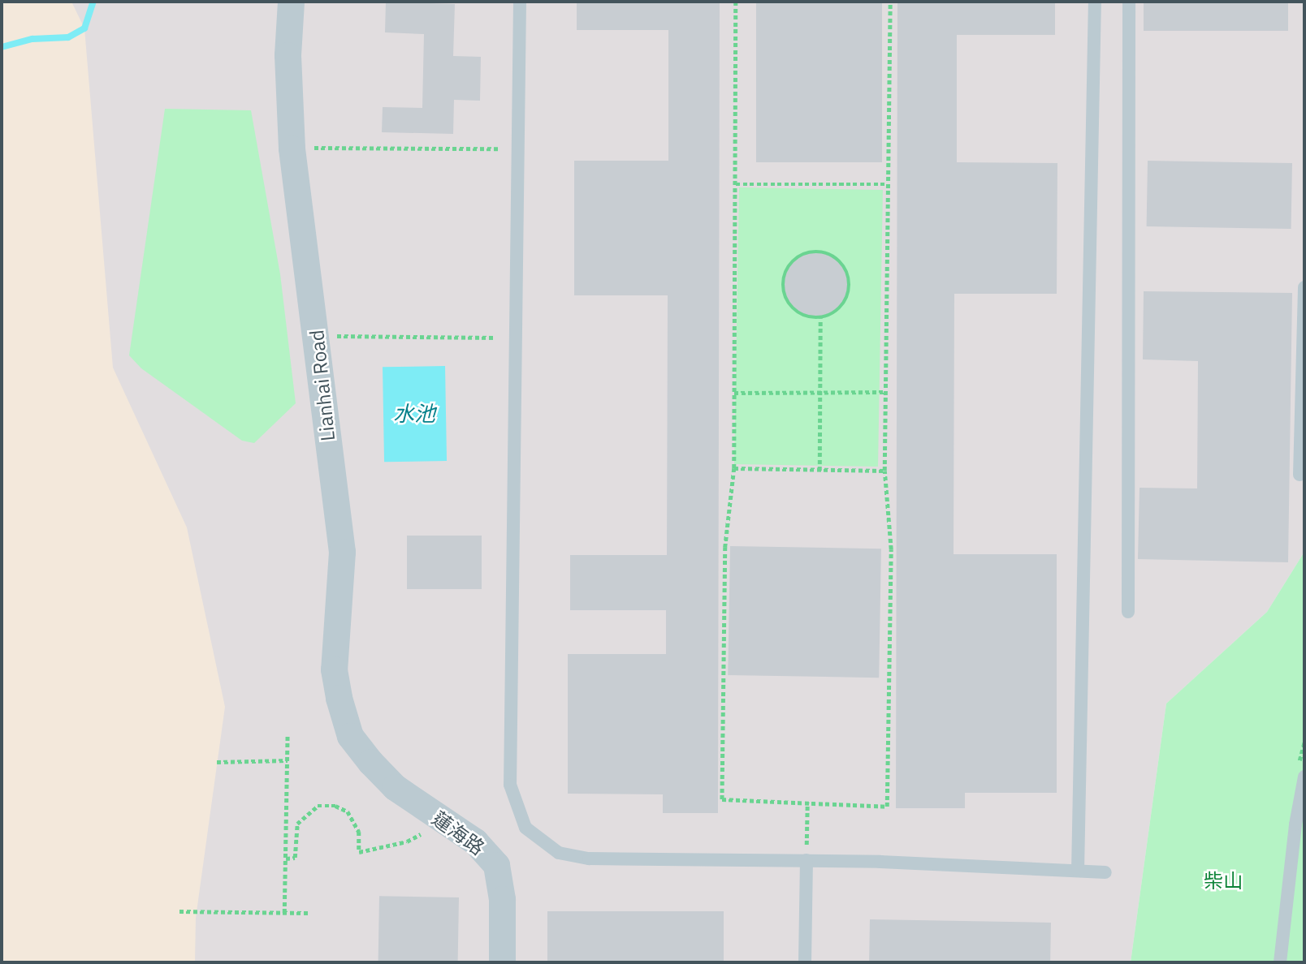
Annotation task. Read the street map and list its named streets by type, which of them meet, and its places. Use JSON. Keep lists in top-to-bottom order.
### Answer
{
  "streets": {
    "street": ["Lianhai Road", "蓮海路"]
  },
  "crossings": [
    ["Lianhai Road", "蓮海路"]
  ],
  "water": ["水池"],
  "parks": ["柴山"]
}
